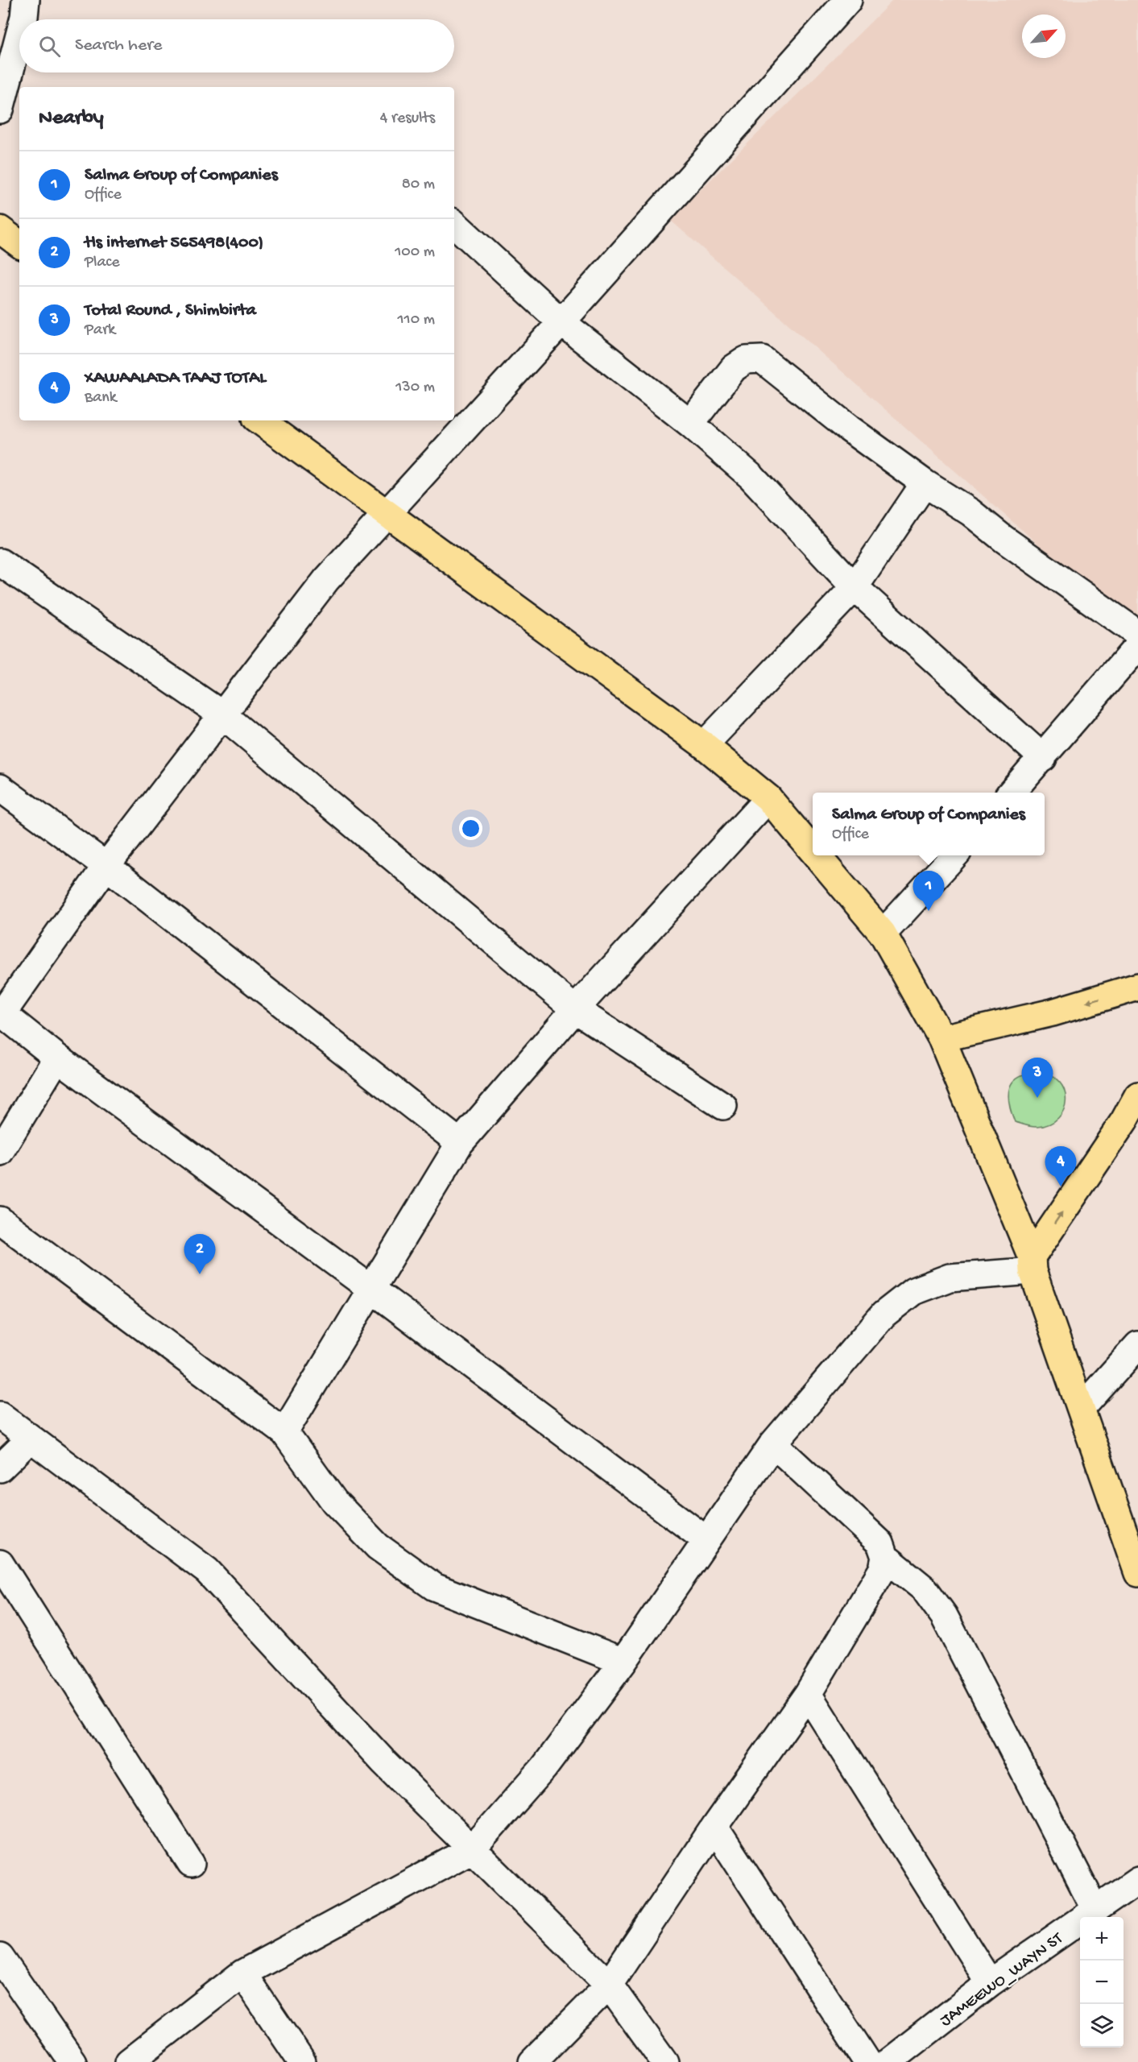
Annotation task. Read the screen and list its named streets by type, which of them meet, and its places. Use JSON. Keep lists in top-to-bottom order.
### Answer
{
  "streets": {
    "street": ["JAMEEWO_WAYN ST"]
  },
  "north": "top right",
  "page": {
    "search": "Search here",
    "heading": ["Nearby", "4 results"],
    "list": [
      {
        "mark": "1",
        "name": "Salma Group of Companies",
        "note": "Office",
        "value": "80 m"
      },
      {
        "mark": "2",
        "name": "tls internet 565498(400)",
        "note": "Place",
        "value": "100 m"
      },
      {
        "mark": "3",
        "name": "Total Round , Shimbirta",
        "note": "Park",
        "value": "110 m"
      },
      {
        "mark": "4",
        "name": "XAWAALADA TAAJ TOTAL",
        "note": "Bank",
        "value": "130 m"
      }
    ],
    "popup": ["Salma Group of Companies", "Office"],
    "pins": [
      "1",
      "3",
      "4",
      "2"
    ],
    "map_buttons": ["+", "−"]
  }
}
